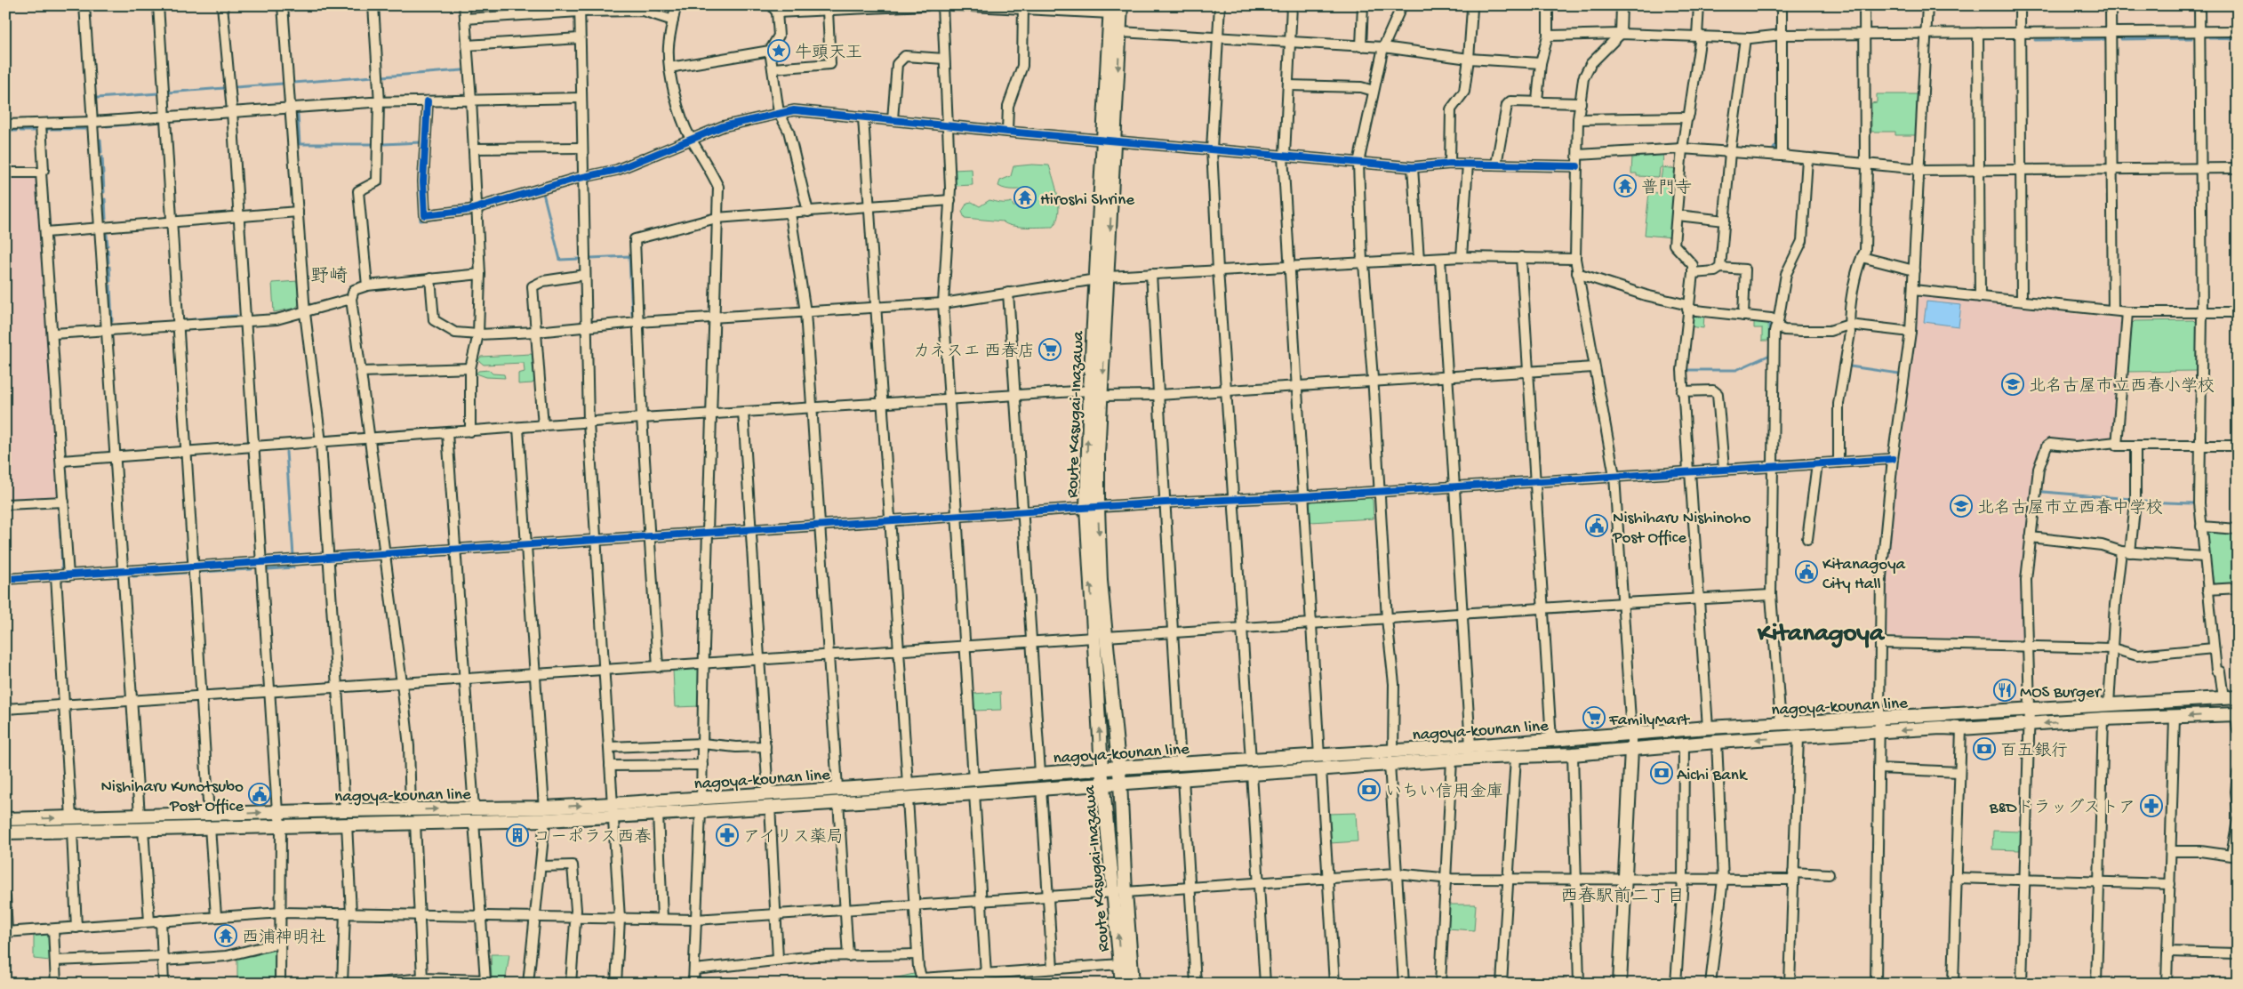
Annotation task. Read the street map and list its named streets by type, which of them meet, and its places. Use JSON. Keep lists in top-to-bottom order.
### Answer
{
  "streets": {
    "main road": ["Route Kasugai-Inazawa", "nagoya-kounan line"]
  },
  "crossings": [
    ["Route Kasugai-Inazawa", "nagoya-kounan line"]
  ],
  "districts": ["野崎", "Kitanagoya", "西春駅前二丁目"],
  "places": {
    "place": ["牛頭天王"],
    "temple": ["普門寺", "Hiroshi Shrine", "西浦神明社"],
    "supermarket": ["カネスエ 西春店", "FamilyMart"],
    "school or university": ["北名古屋市立西春小学校", "北名古屋市立西春中学校"],
    "public building": ["Nishiharu Nishinoho Post Office", "Kitanagoya City Hall", "Nishiharu Kunotsubo Post Office"],
    "restaurant": ["MOS Burger"],
    "bank": ["百五銀行", "Aichi Bank", "いちい信用金庫"],
    "pharmacy": ["B&Dドラッグストア", "アイリス薬局"],
    "building": ["コーポラス西春"]
  }
}
